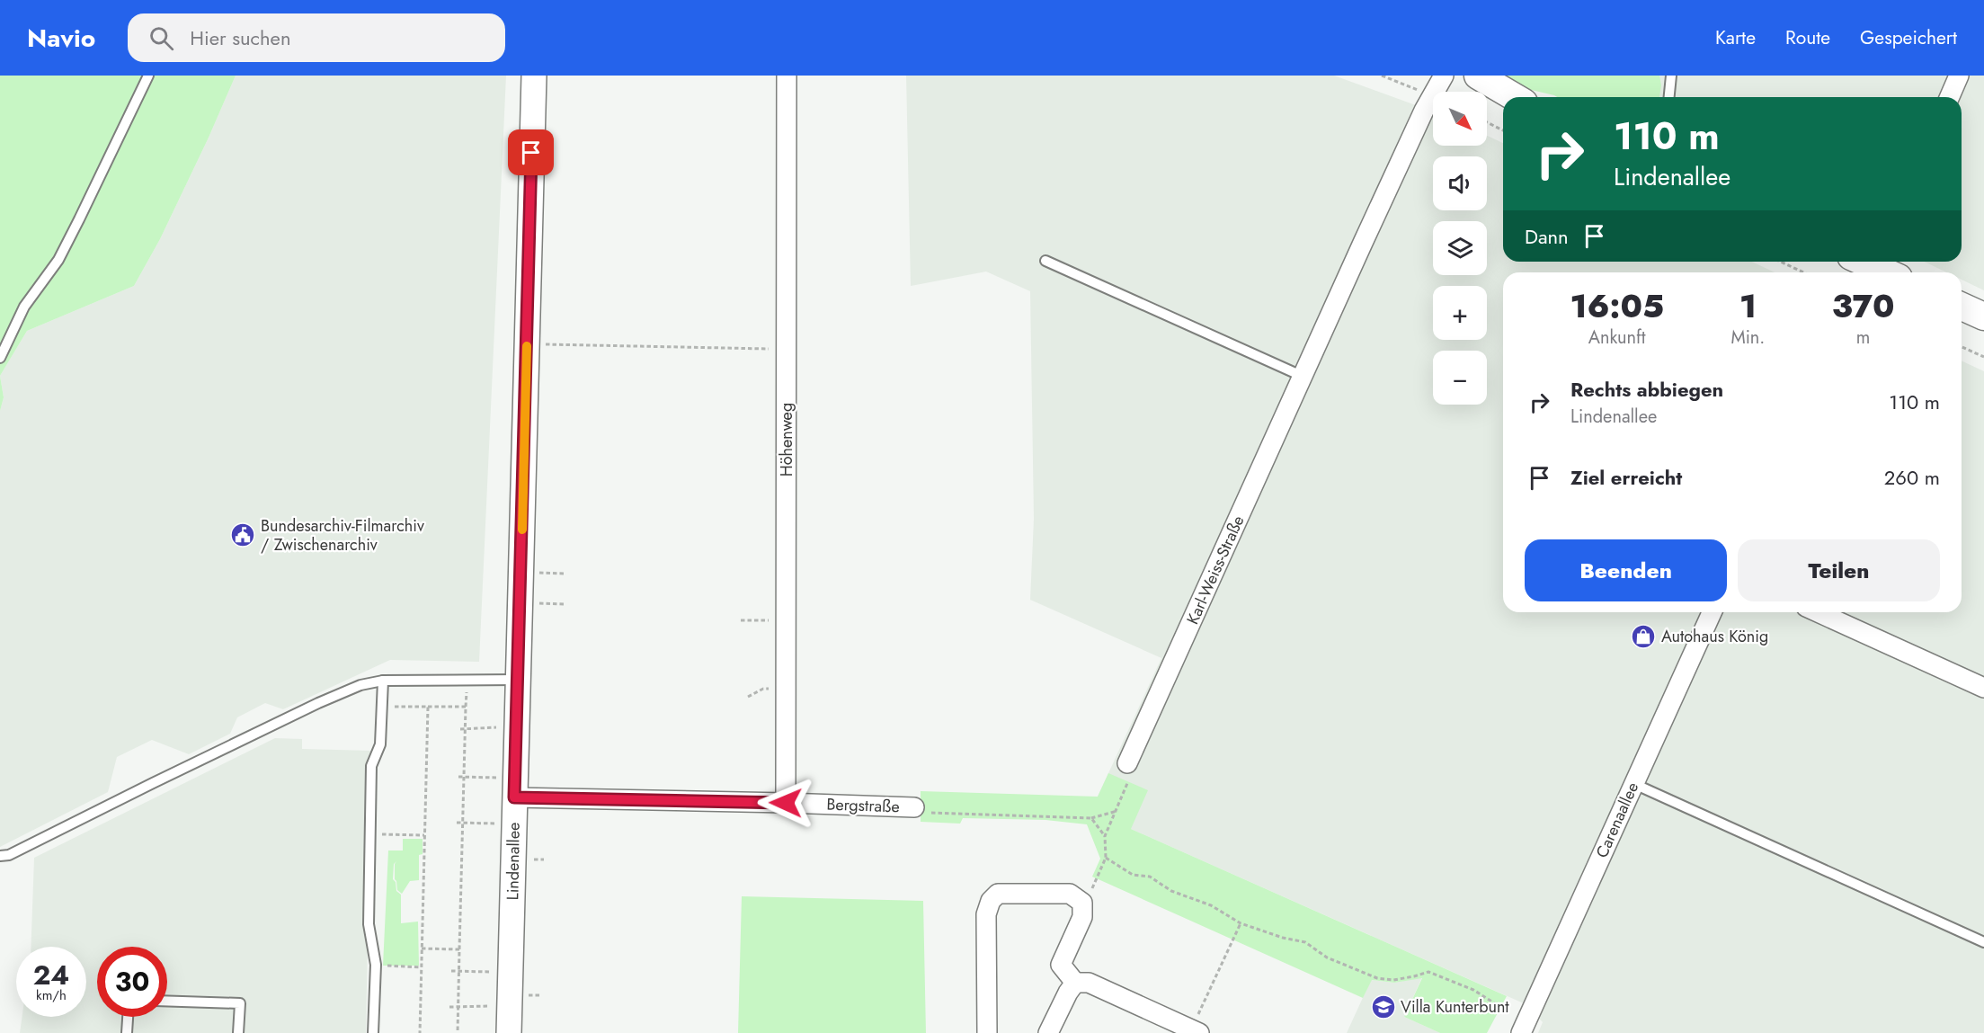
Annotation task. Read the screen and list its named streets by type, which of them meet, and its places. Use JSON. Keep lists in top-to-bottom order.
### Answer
{
  "streets": {
    "street": [
      "Höhenweg",
      "Karl-Weiss-Straße",
      "Bergstraße",
      "Carenaallee",
      "Lindenallee"
    ]
  },
  "crossings": [
    ["Höhenweg", "Bergstraße"],
    ["Bergstraße", "Lindenallee"]
  ],
  "places": {
    "public building": ["Bundesarchiv-Filmarchiv / Zwischenarchiv"],
    "shop": ["Autohaus König"],
    "school or university": ["Villa Kunterbunt"]
  },
  "north": "bottom right",
  "page": {
    "header": "Navio",
    "search": "Hier suchen",
    "nav": ["Karte", "Route", "Gespeichert"],
    "map_buttons": ["+", "−"],
    "turn": ["110 m", "Lindenallee"],
    "then": "Dann",
    "eta": [
      "16:05",
      "Ankunft",
      "1",
      "Min.",
      "370",
      "m"
    ],
    "list": [
      {
        "name": "Rechts abbiegen",
        "note": "Lindenallee",
        "value": "110 m"
      },
      {
        "name": "Ziel erreicht",
        "value": "260 m"
      }
    ],
    "buttons": ["Beenden", "Teilen"],
    "speed": "24 km/h",
    "limit": "30"
  }
}
